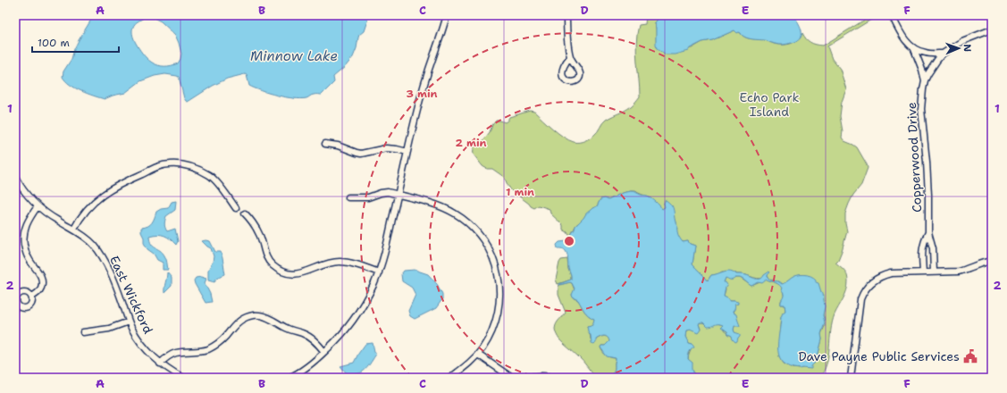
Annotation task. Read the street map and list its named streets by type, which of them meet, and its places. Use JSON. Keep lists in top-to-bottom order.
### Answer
{
  "streets": {
    "street": ["Copperwood Drive", "East Wickford"]
  },
  "water": ["Minnow Lake"],
  "parks": ["Echo Park Island"],
  "places": {
    "public building": ["Dave Payne Public Services"]
  },
  "scale_bar": "100 m",
  "north": "right",
  "grid": {
    "columns": [
      "A",
      "B",
      "C",
      "D",
      "E",
      "F"
    ],
    "rows": ["1", "2"]
  },
  "rings": ["3 min", "2 min", "1 min"]
}
